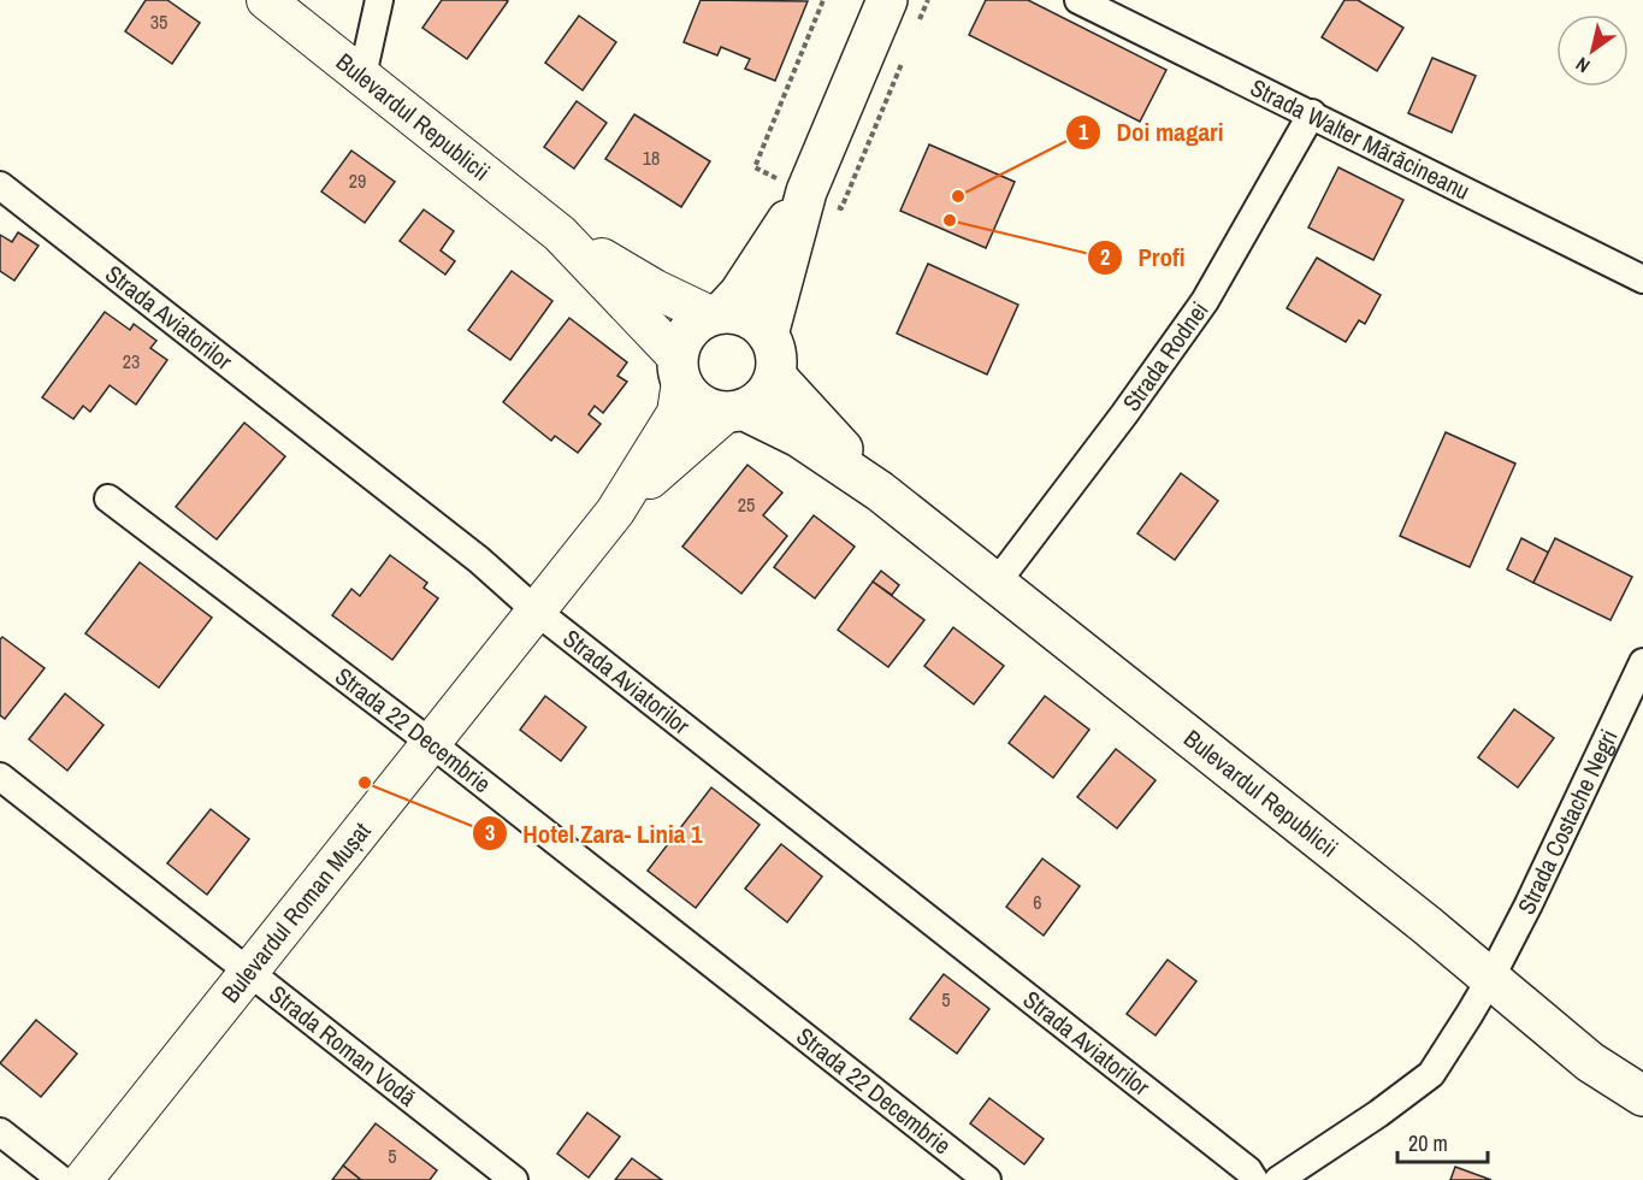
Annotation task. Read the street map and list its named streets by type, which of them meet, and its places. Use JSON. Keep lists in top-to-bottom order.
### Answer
{
  "streets": {
    "main road": ["Bulevardul Republicii"],
    "street": [
      "Strada Walter Mărăcineanu",
      "Strada Aviatorilor",
      "Strada Rodnei",
      "Strada 22 Decembrie",
      "Strada Costache Negri",
      "Bulevardul Roman Mușat",
      "Strada Roman Vodă"
    ]
  },
  "crossings": [
    ["Bulevardul Republicii", "Strada Rodnei"],
    ["Bulevardul Republicii", "Strada Costache Negri"],
    ["Bulevardul Republicii", "Bulevardul Roman Mușat"],
    ["Strada Walter Mărăcineanu", "Strada Rodnei"],
    ["Strada Aviatorilor", "Bulevardul Roman Mușat"],
    ["Strada 22 Decembrie", "Bulevardul Roman Mușat"],
    ["Bulevardul Roman Mușat", "Strada Roman Vodă"]
  ],
  "places": ["Doi magari", "Profi", "Hotel Zara- Linia 1"],
  "house_numbers": [
    "35",
    "18",
    "29",
    "23",
    "25",
    "6",
    "5",
    "5"
  ],
  "scale_bar": "20 m",
  "north": "bottom left"
}
